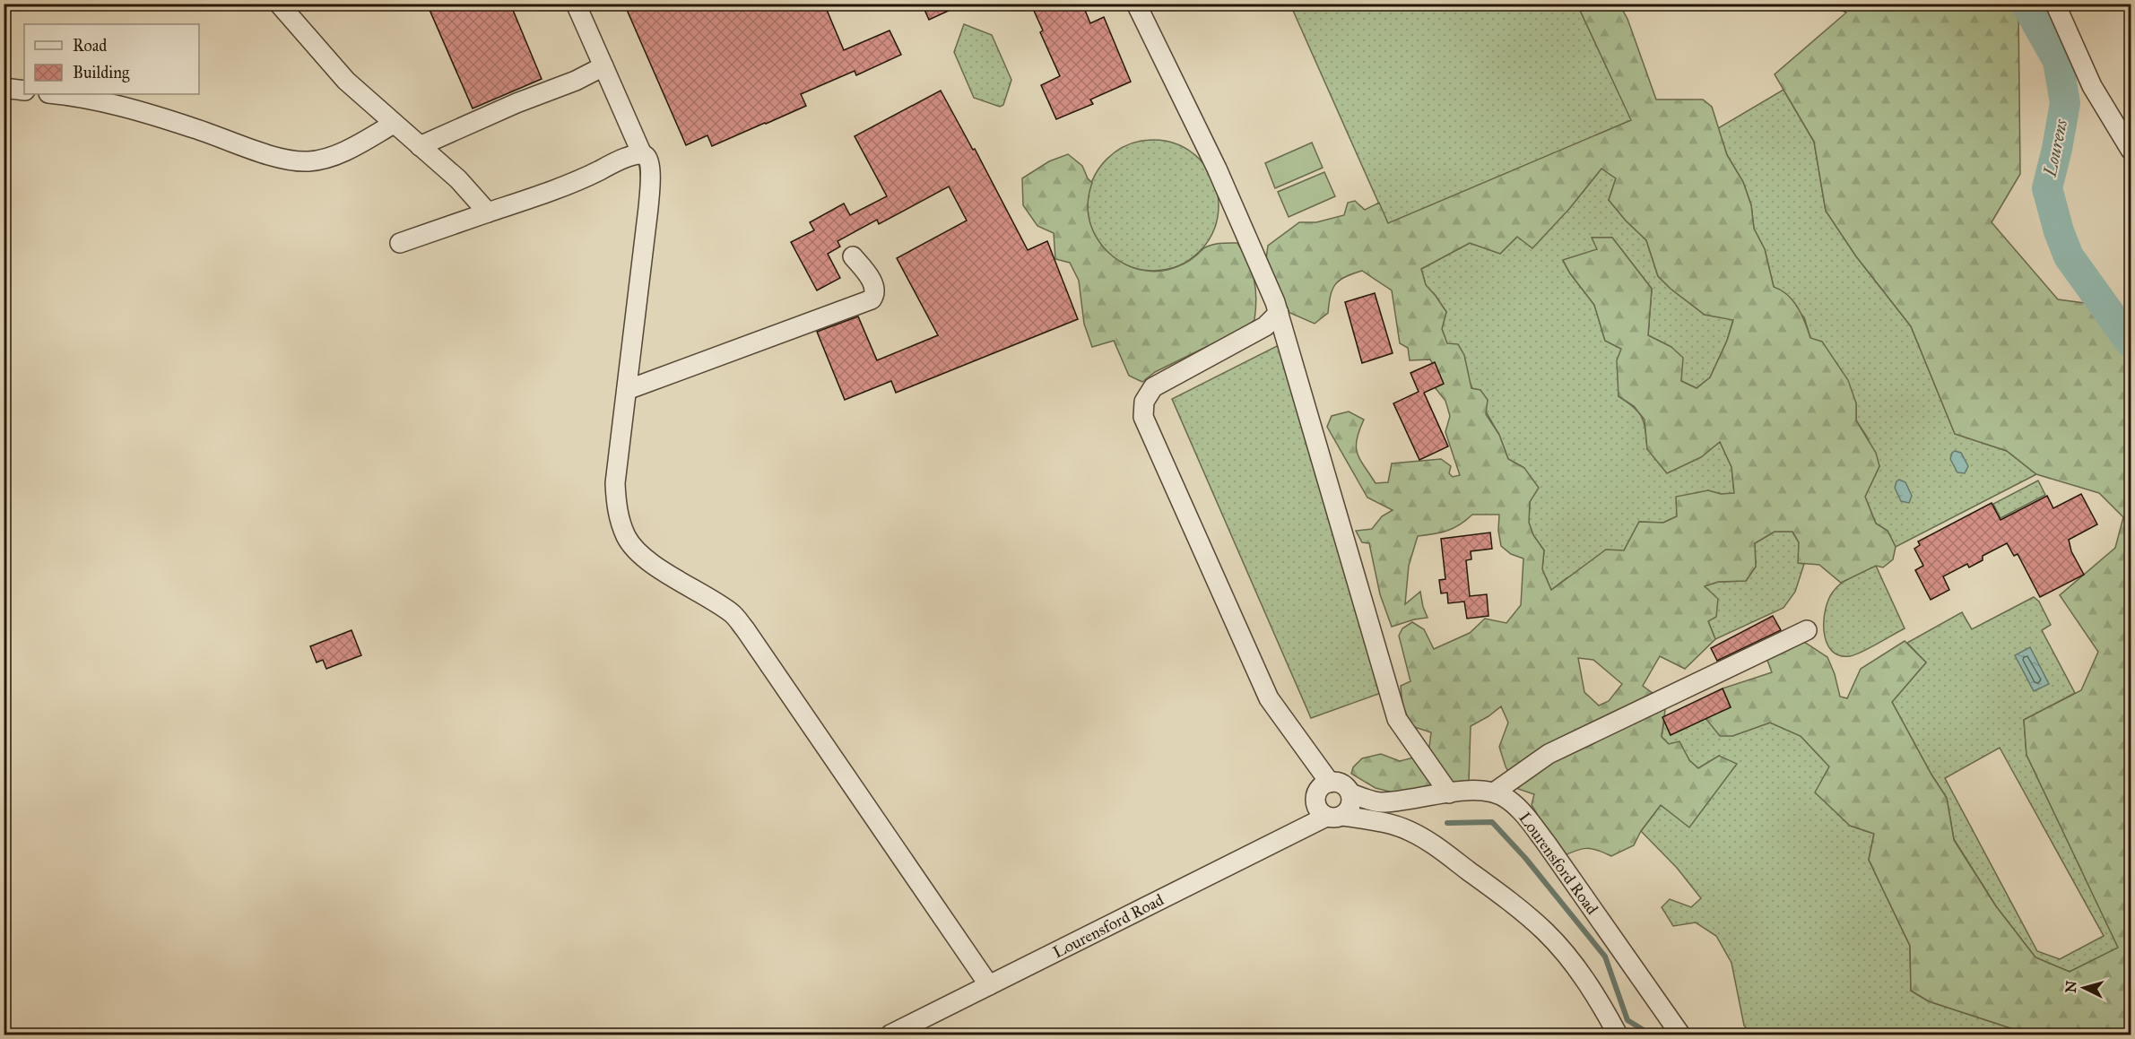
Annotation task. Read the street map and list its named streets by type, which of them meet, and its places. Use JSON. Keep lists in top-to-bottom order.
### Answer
{
  "streets": {
    "street": ["Lourensford Road"]
  },
  "water": ["Lourens"],
  "legend": ["Road", "Building"],
  "north": "left"
}
